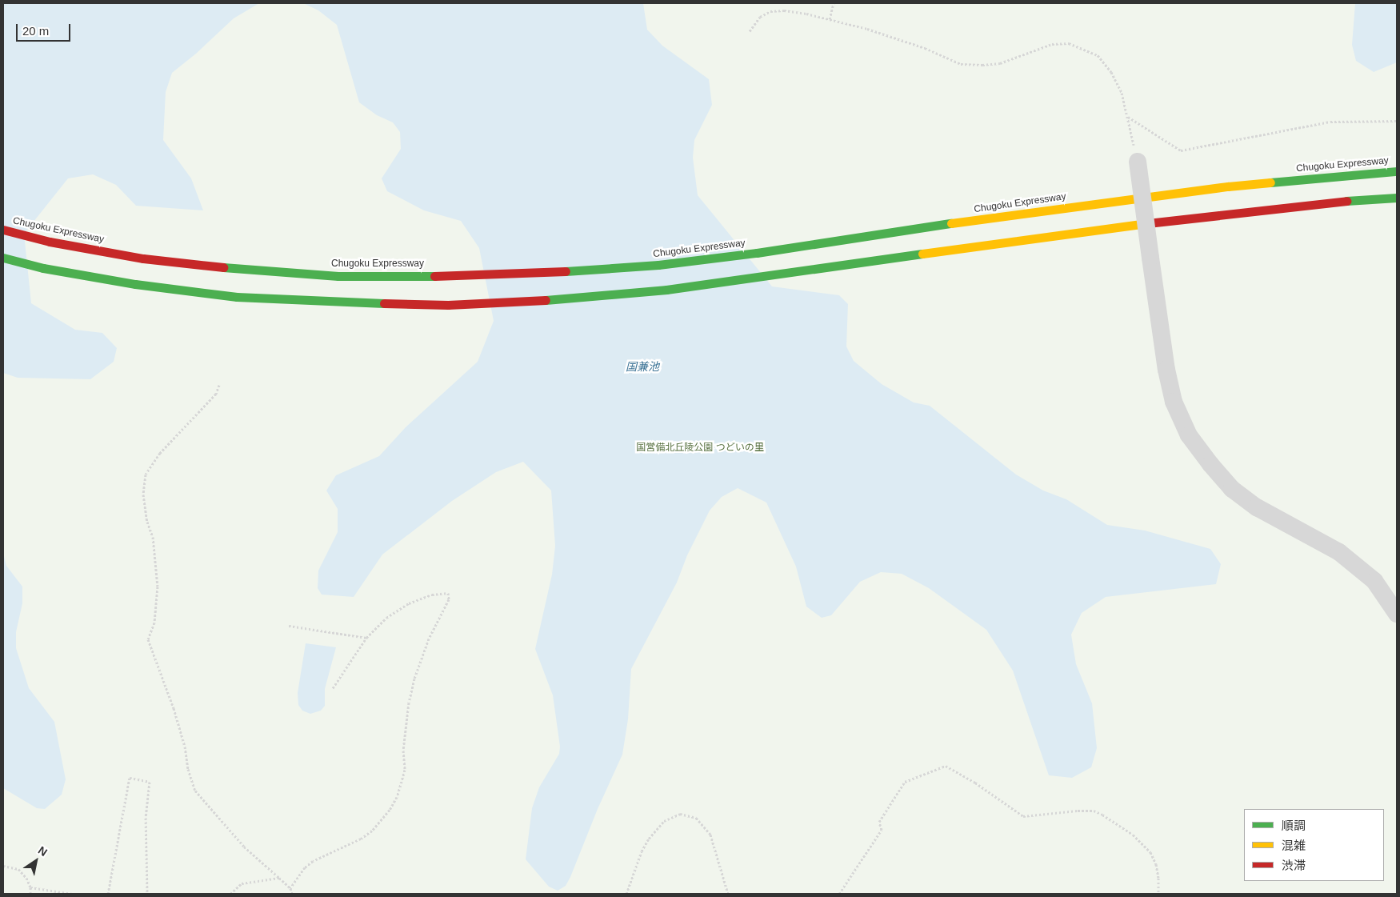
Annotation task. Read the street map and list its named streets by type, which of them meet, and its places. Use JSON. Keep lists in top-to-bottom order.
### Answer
{
  "streets": {
    "highway": ["Chugoku Expressway"]
  },
  "water": ["国兼池"],
  "parks": ["国営備北丘陵公園 つどいの里"],
  "legend": ["順調", "混雑", "渋滞"],
  "scale_bar": "20 m",
  "north": "top right"
}
